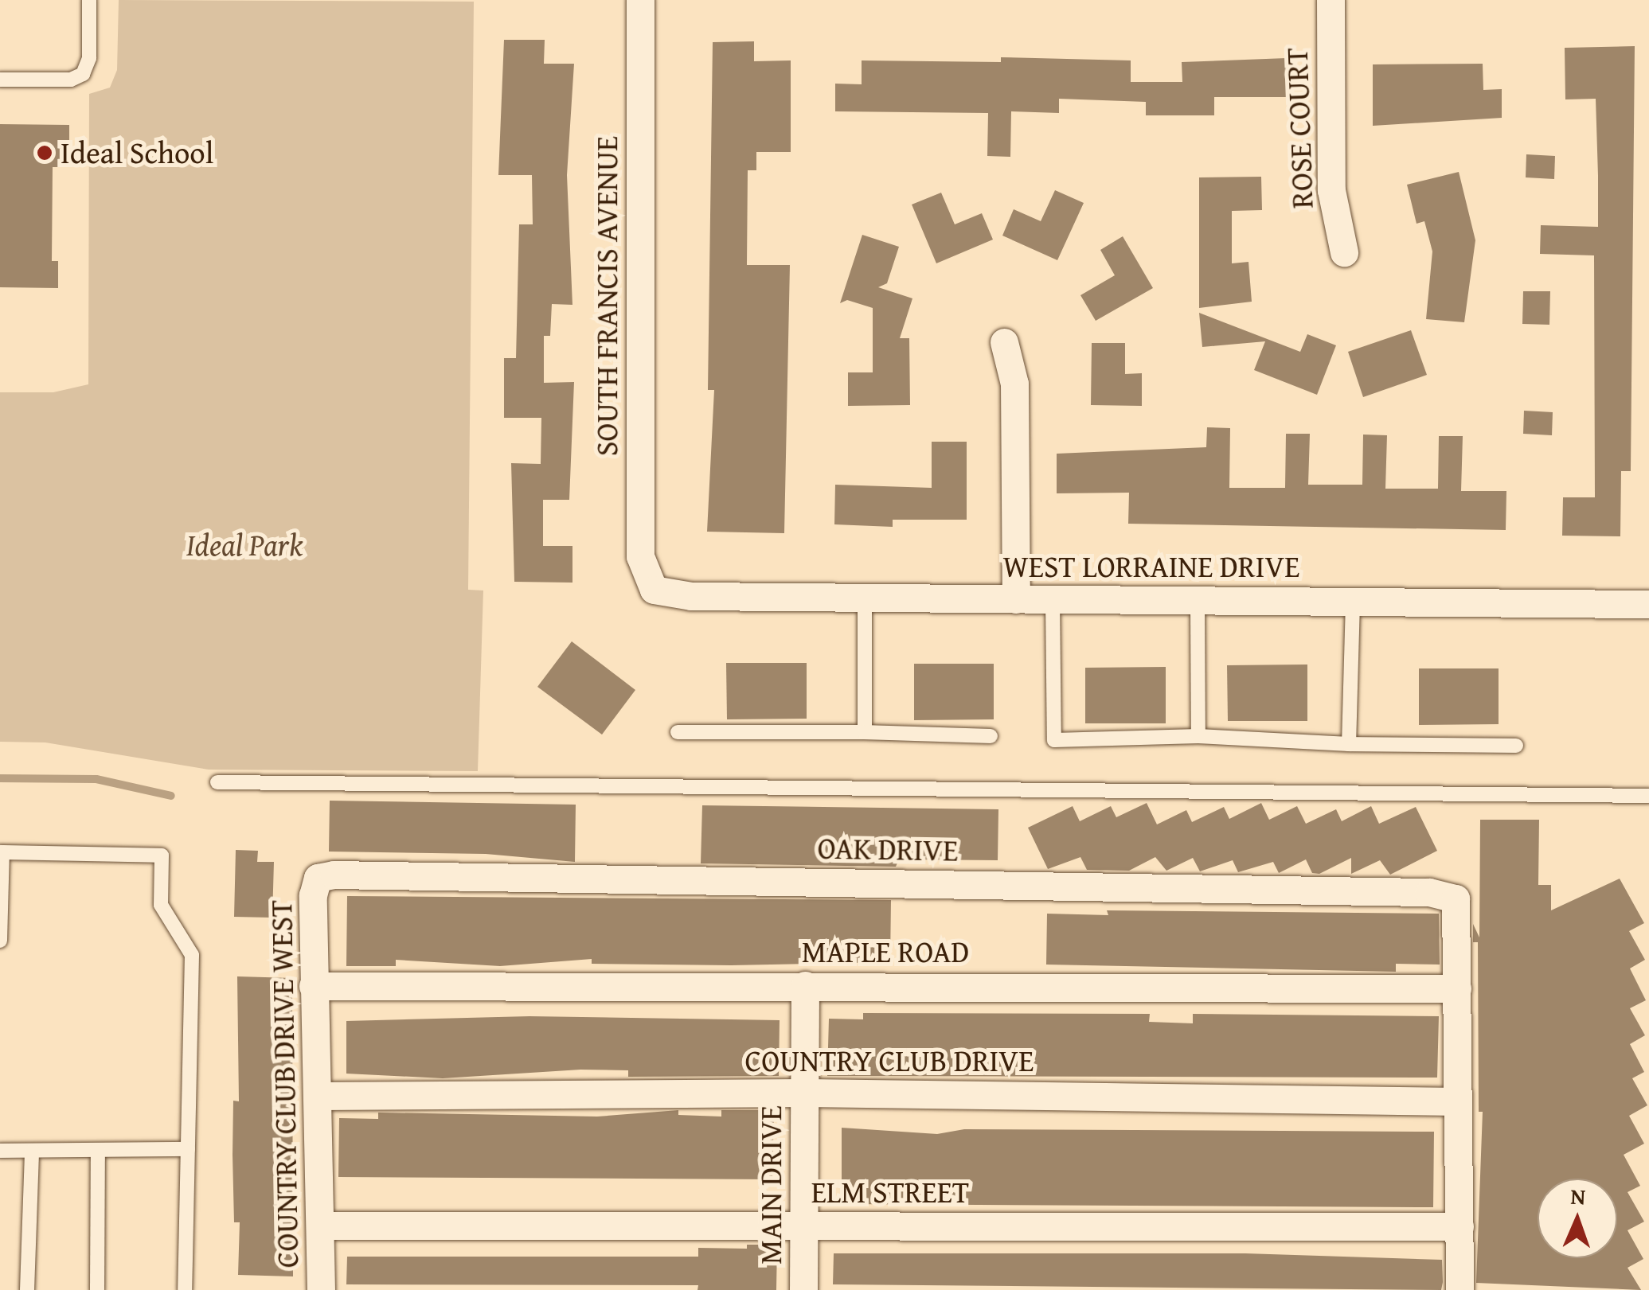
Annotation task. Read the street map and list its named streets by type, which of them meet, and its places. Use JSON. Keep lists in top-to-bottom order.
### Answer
{
  "streets": {
    "street": [
      "ROSE COURT",
      "SOUTH FRANCIS AVENUE",
      "WEST LORRAINE DRIVE",
      "OAK DRIVE",
      "MAPLE ROAD",
      "COUNTRY CLUB DRIVE",
      "COUNTRY CLUB DRIVE WEST",
      "MAIN DRIVE",
      "ELM STREET"
    ]
  },
  "crossings": [
    ["SOUTH FRANCIS AVENUE", "WEST LORRAINE DRIVE"],
    ["OAK DRIVE", "MAPLE ROAD"],
    ["OAK DRIVE", "COUNTRY CLUB DRIVE WEST"],
    ["MAPLE ROAD", "COUNTRY CLUB DRIVE WEST"],
    ["MAPLE ROAD", "MAIN DRIVE"],
    ["COUNTRY CLUB DRIVE", "COUNTRY CLUB DRIVE WEST"],
    ["COUNTRY CLUB DRIVE", "MAIN DRIVE"],
    ["COUNTRY CLUB DRIVE WEST", "ELM STREET"],
    ["MAIN DRIVE", "ELM STREET"]
  ],
  "parks": ["Ideal Park"],
  "places": ["Ideal School"],
  "north": "top"
}
